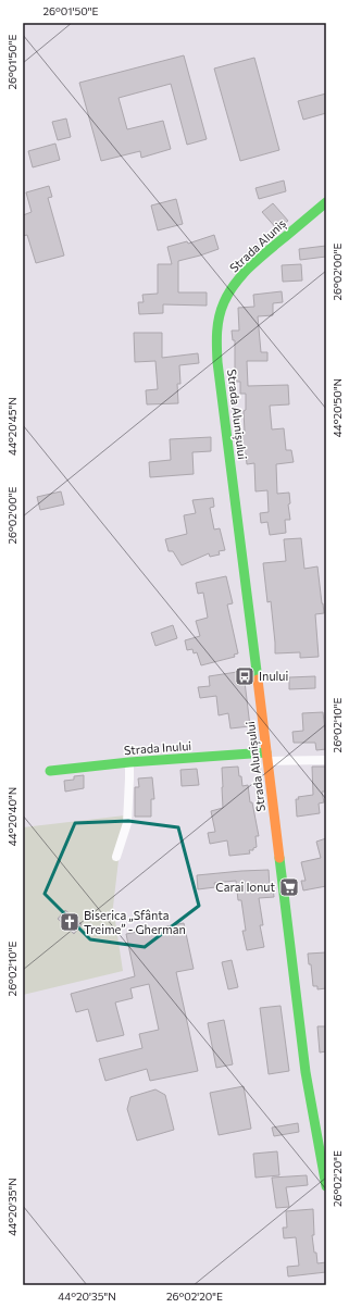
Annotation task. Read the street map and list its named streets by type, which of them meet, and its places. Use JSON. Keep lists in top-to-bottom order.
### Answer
{
  "streets": {
    "main road": ["Strada Aluniș", "Strada Alunișului", "Strada Inului"]
  },
  "crossings": [
    ["Strada Aluniș", "Strada Alunișului"],
    ["Strada Alunișului", "Strada Inului"]
  ],
  "places": {
    "bus stop": ["Inului"],
    "supermarket": ["Carai Ionut"],
    "church": ["Biserica „Sfânta Treime” - Gherman"]
  },
  "coordinates": [
    "26°01'50\"E",
    "26°02'00\"E",
    "44°20'50\"N",
    "44°20'45\"N",
    "26°02'10\"E",
    "44°20'40\"N",
    "26°02'20\"E",
    "44°20'35\"N"
  ]
}
